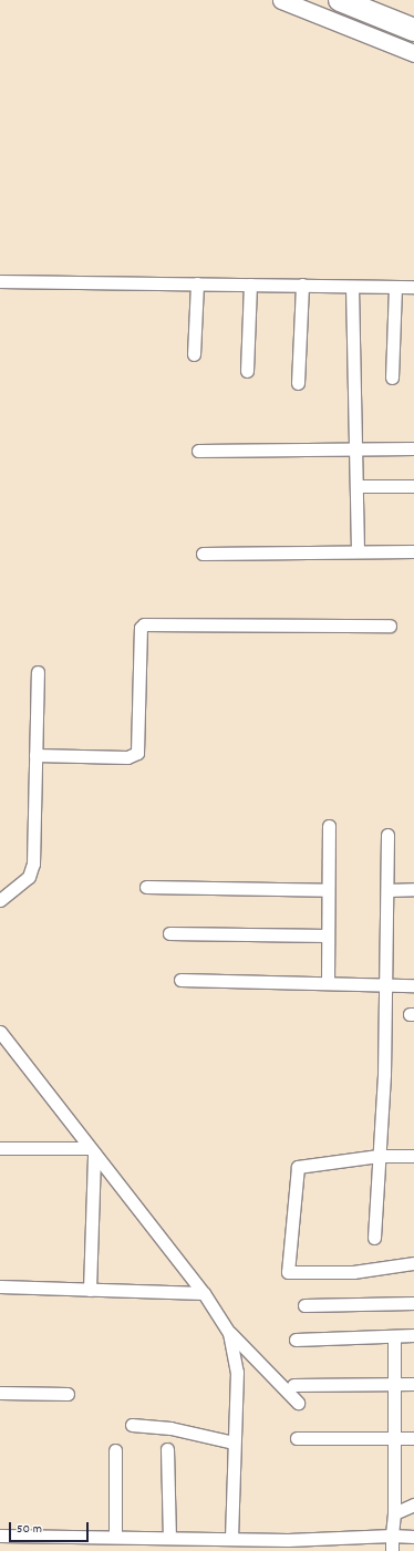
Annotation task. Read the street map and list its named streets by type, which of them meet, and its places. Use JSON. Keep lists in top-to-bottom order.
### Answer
{
  "scale_bar": "50 m"
}
